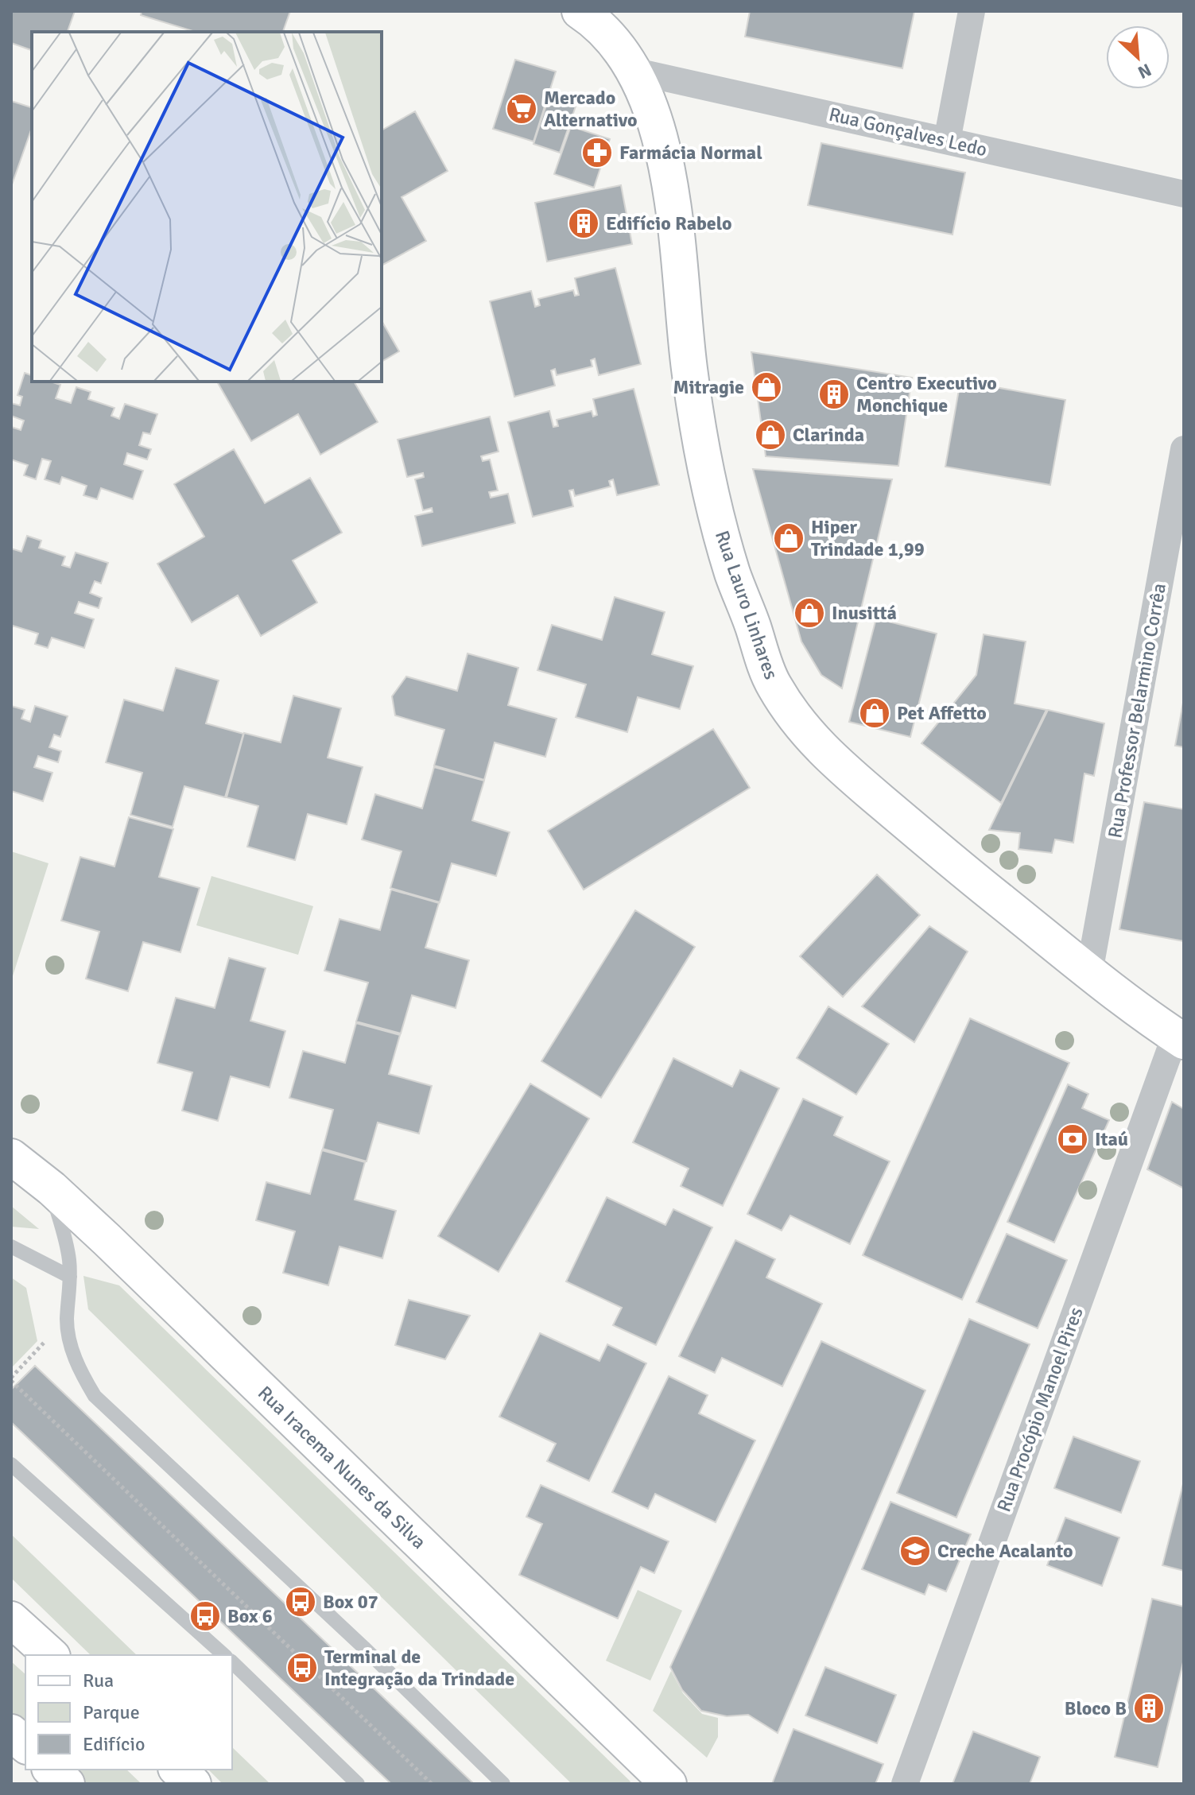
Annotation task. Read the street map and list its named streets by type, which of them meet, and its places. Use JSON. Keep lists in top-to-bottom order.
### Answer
{
  "streets": {
    "main road": ["Rua Lauro Linhares", "Rua Iracema Nunes da Silva"],
    "street": ["Rua Gonçalves Ledo", "Rua Professor Belarmino Corrêa", "Rua Procópio Manoel Pires"]
  },
  "crossings": [
    ["Rua Gonçalves Ledo", "Rua Lauro Linhares"],
    ["Rua Lauro Linhares", "Rua Professor Belarmino Corrêa"],
    ["Rua Lauro Linhares", "Rua Procópio Manoel Pires"]
  ],
  "places": {
    "supermarket": ["Mercado Alternativo"],
    "pharmacy": ["Farmácia Normal"],
    "building": ["Edifício Rabelo", "Centro Executivo Monchique", "Bloco B"],
    "shop": [
      "Mitragie",
      "Clarinda",
      "Hiper Trindade 1,99",
      "Inusittá",
      "Pet Affetto"
    ],
    "bank": ["Itaú"],
    "school or university": ["Creche Acalanto"],
    "bus stop": ["Box 07", "Box 6", "Terminal de Integração da Trindade"]
  },
  "legend": ["Rua", "Parque", "Edifício"],
  "north": "bottom right"
}
